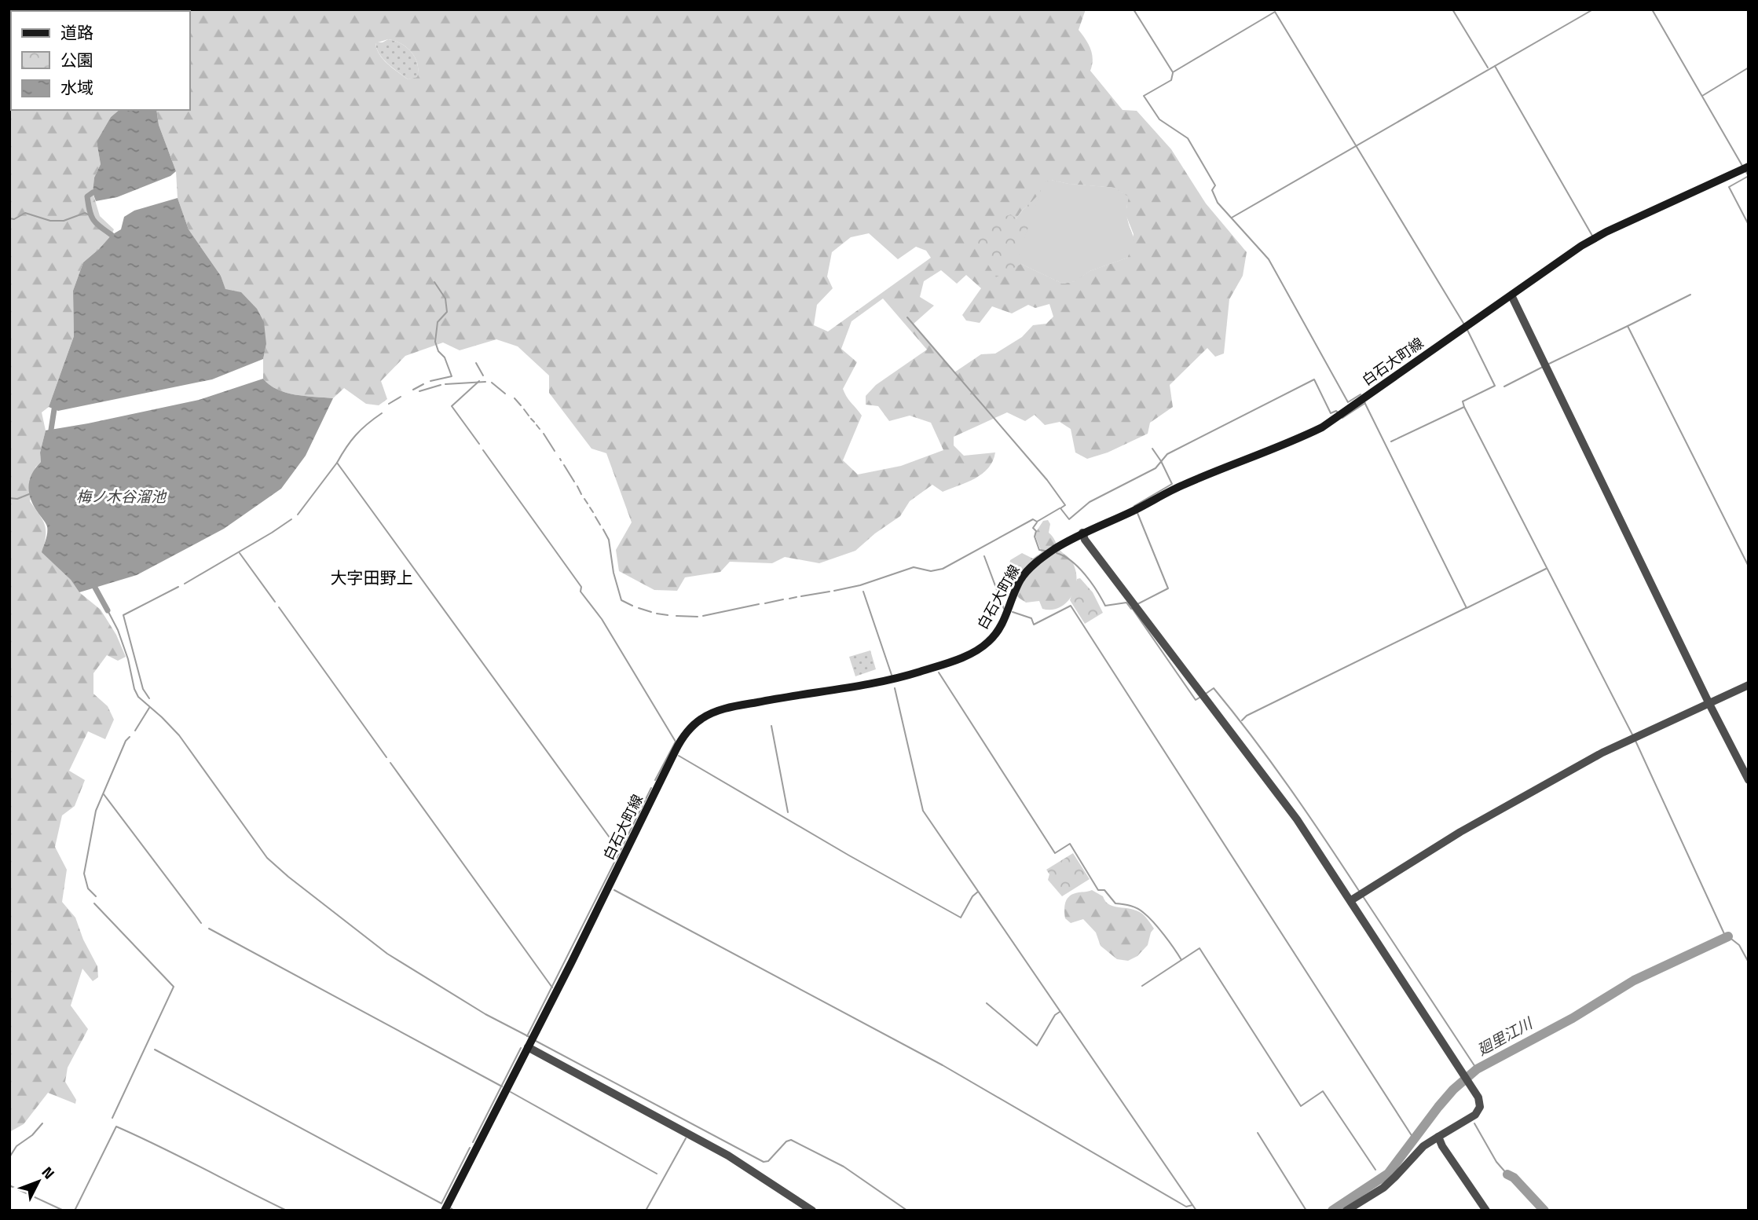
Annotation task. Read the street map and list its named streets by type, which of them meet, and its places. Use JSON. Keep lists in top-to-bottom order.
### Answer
{
  "streets": {
    "main road": ["白石大町線"]
  },
  "districts": ["大字田野上"],
  "water": ["梅ノ木谷溜池", "廻里江川"],
  "legend": ["道路", "公園", "水域"],
  "north": "top right"
}
